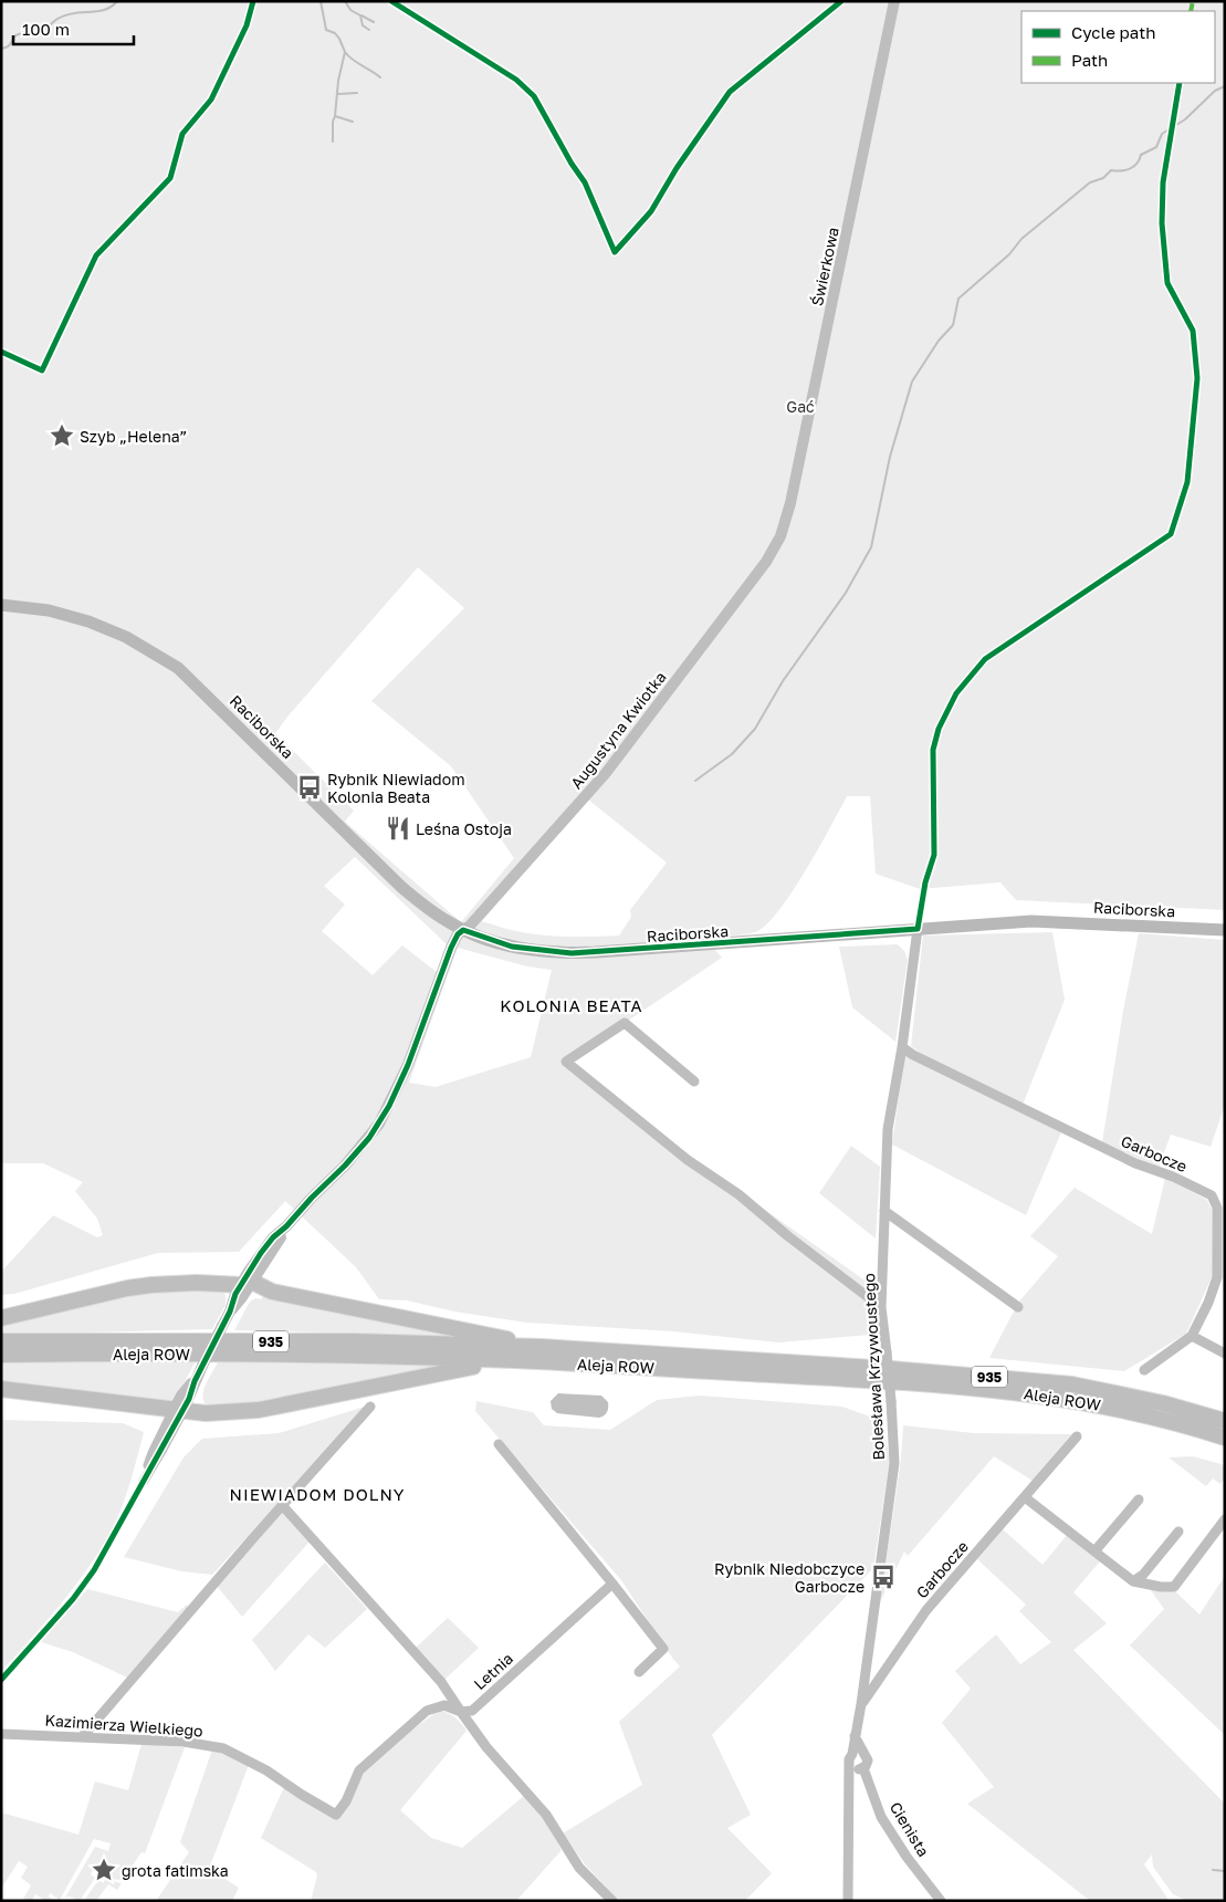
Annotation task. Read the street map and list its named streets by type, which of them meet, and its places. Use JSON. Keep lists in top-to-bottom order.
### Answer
{
  "streets": {
    "main road": ["Raciborska", "935", "Aleja ROW"],
    "street": [
      "Świerkowa",
      "Augustyna Kwiotka",
      "Garbocze",
      "Bolesława Krzywoustego",
      "Letnia",
      "Kazimierza Wielkiego",
      "Cienista"
    ]
  },
  "crossings": [
    ["Świerkowa", "Augustyna Kwiotka"],
    ["Raciborska", "Augustyna Kwiotka"],
    ["Raciborska", "Bolesława Krzywoustego"],
    ["Garbocze", "Bolesława Krzywoustego"],
    ["Bolesława Krzywoustego", "Cienista"],
    ["Letnia", "Kazimierza Wielkiego"]
  ],
  "districts": ["KOLONIA BEATA", "NIEWIADOM DOLNY"],
  "parks": ["Gać"],
  "places": {
    "place": ["Szyb „Helena”", "grota fatimska"],
    "bus stop": ["Rybnik Niewiadom Kolonia Beata", "Rybnik Niedobczyce Garbocze"],
    "restaurant": ["Leśna Ostoja"]
  },
  "legend": ["Cycle path", "Path"],
  "scale_bar": "100 m"
}
